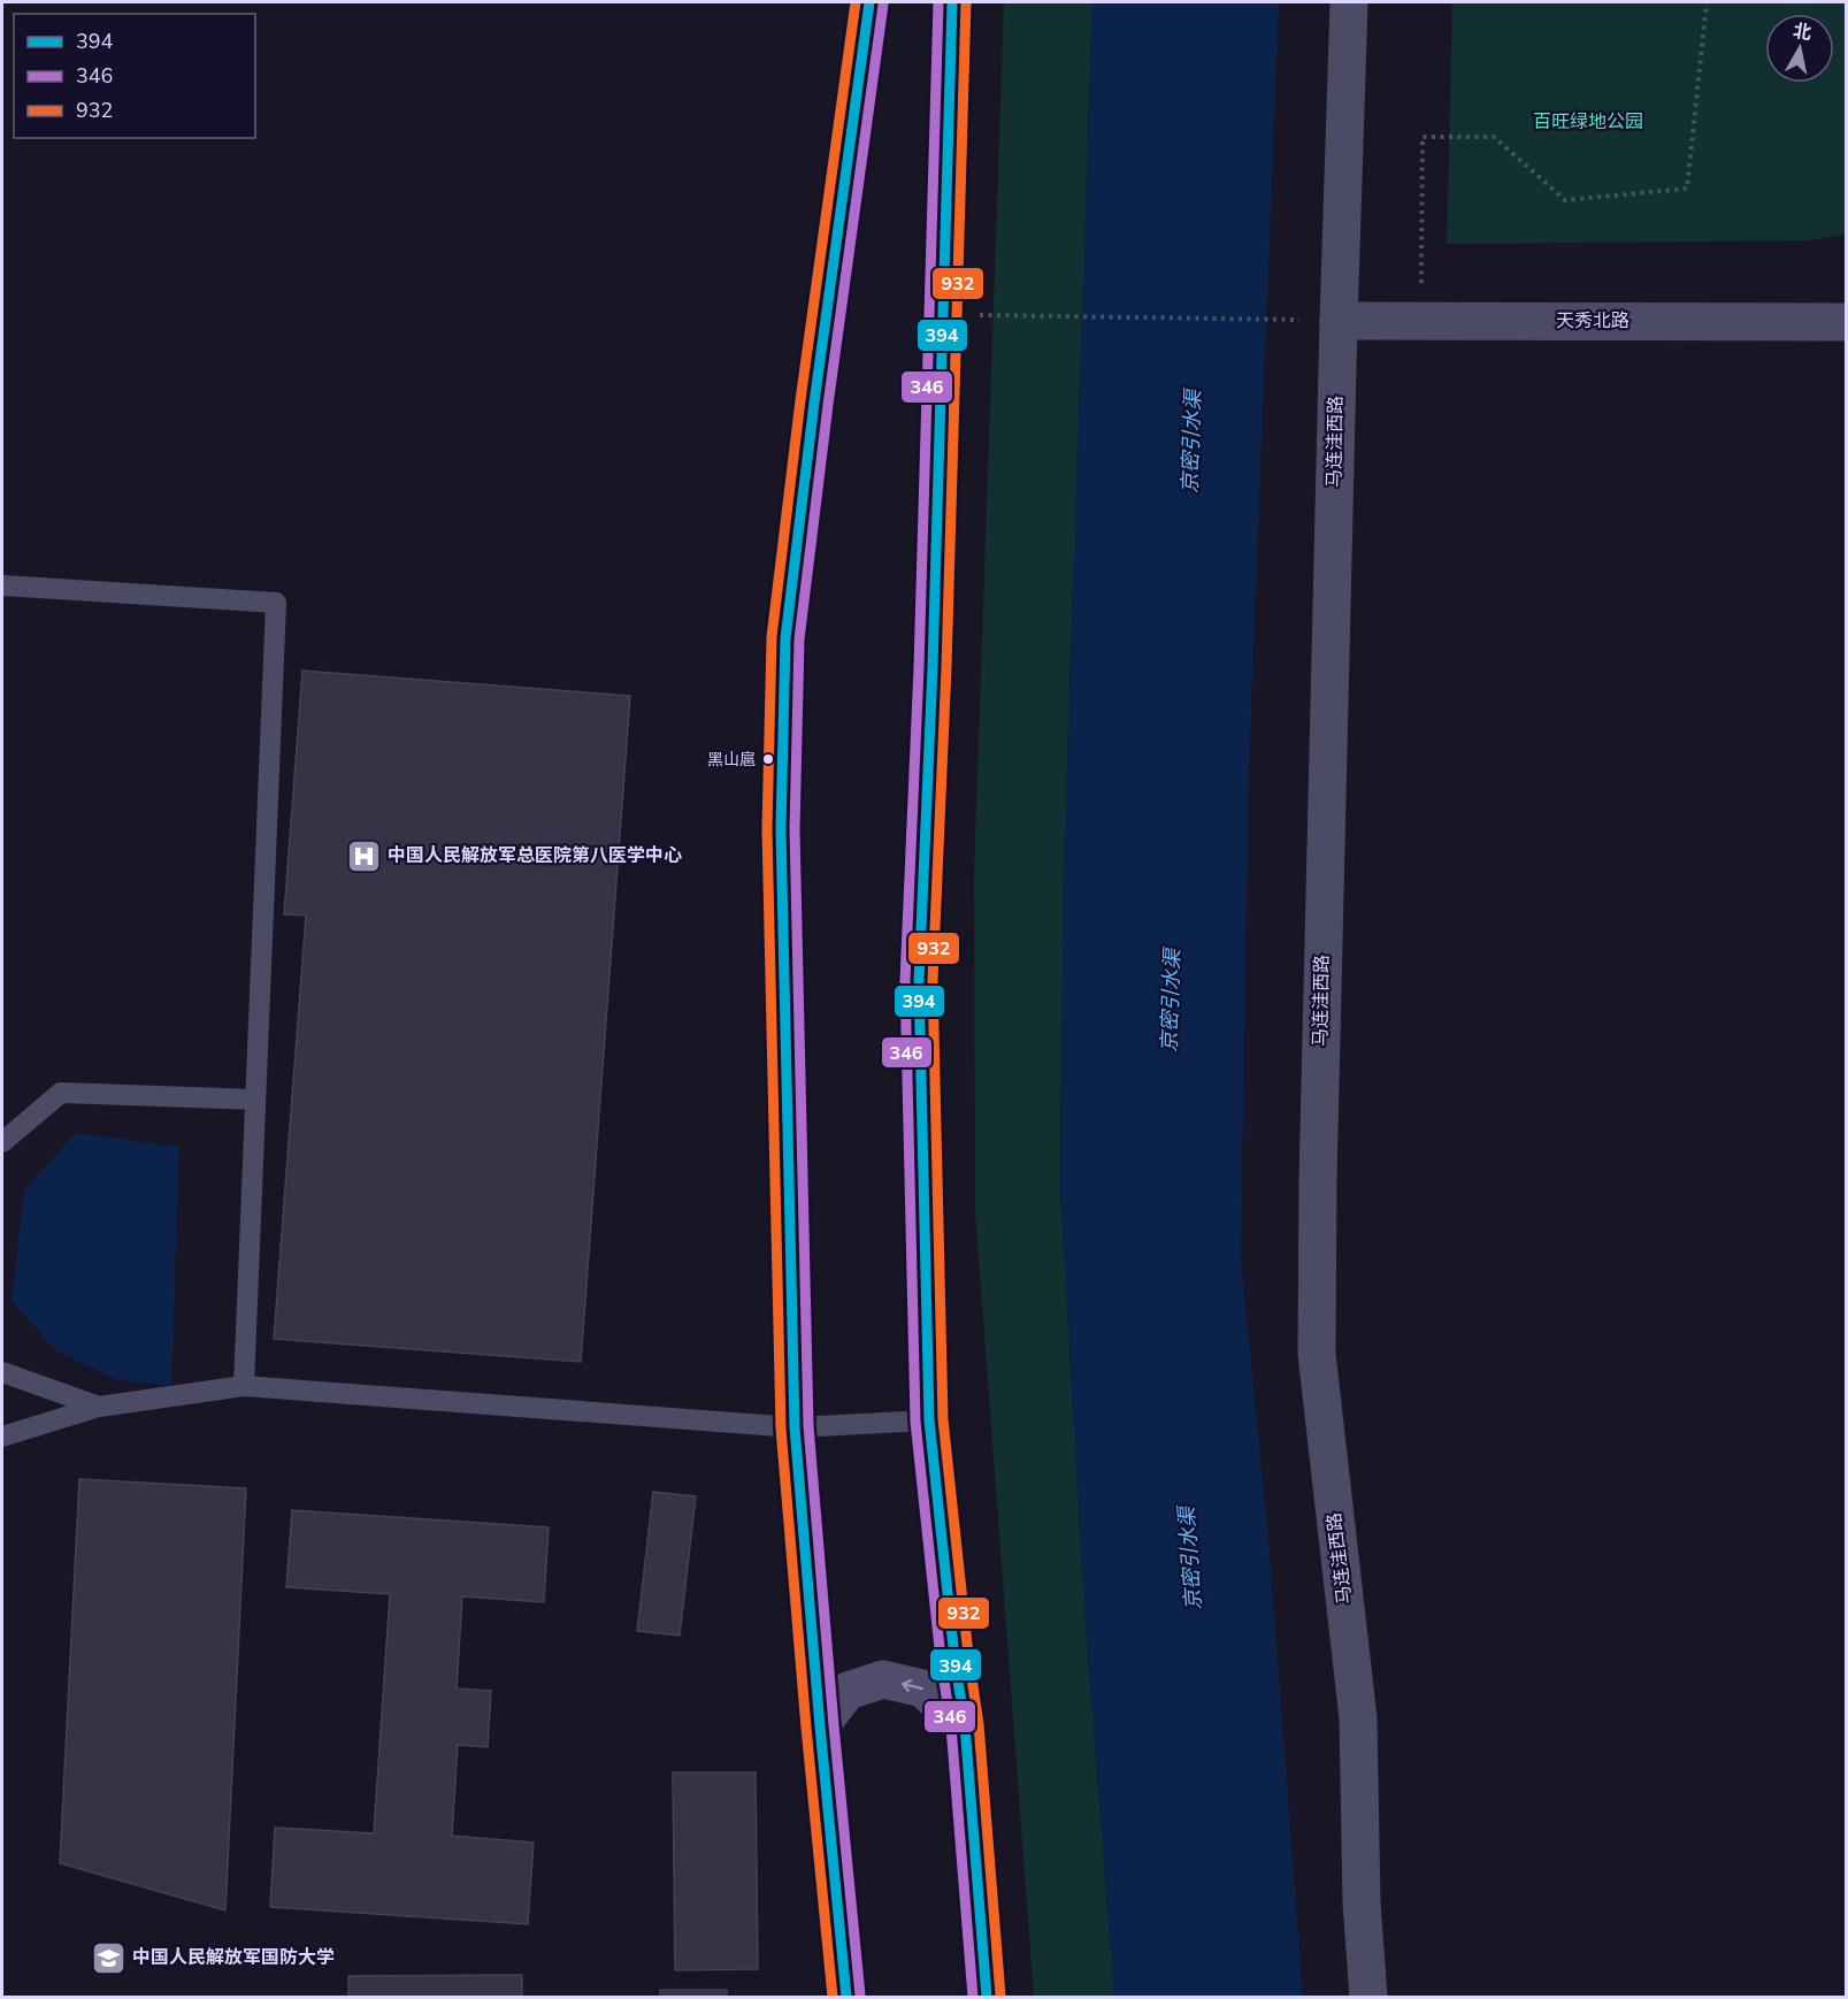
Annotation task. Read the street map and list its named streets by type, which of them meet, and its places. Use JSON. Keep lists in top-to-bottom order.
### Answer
{
  "streets": {
    "street": ["天秀北路", "马连洼西路"]
  },
  "crossings": [
    ["天秀北路", "马连洼西路"]
  ],
  "water": ["京密引水渠"],
  "parks": ["百旺绿地公园"],
  "places": {
    "other": ["黑山扈"],
    "hospital": ["中国人民解放军总医院第八医学中心"],
    "school or university": ["中国人民解放军国防大学"]
  },
  "lines": ["transit line 394", "transit line 346", "transit line 932"],
  "legend": ["394", "346", "932"],
  "north": "top"
}
